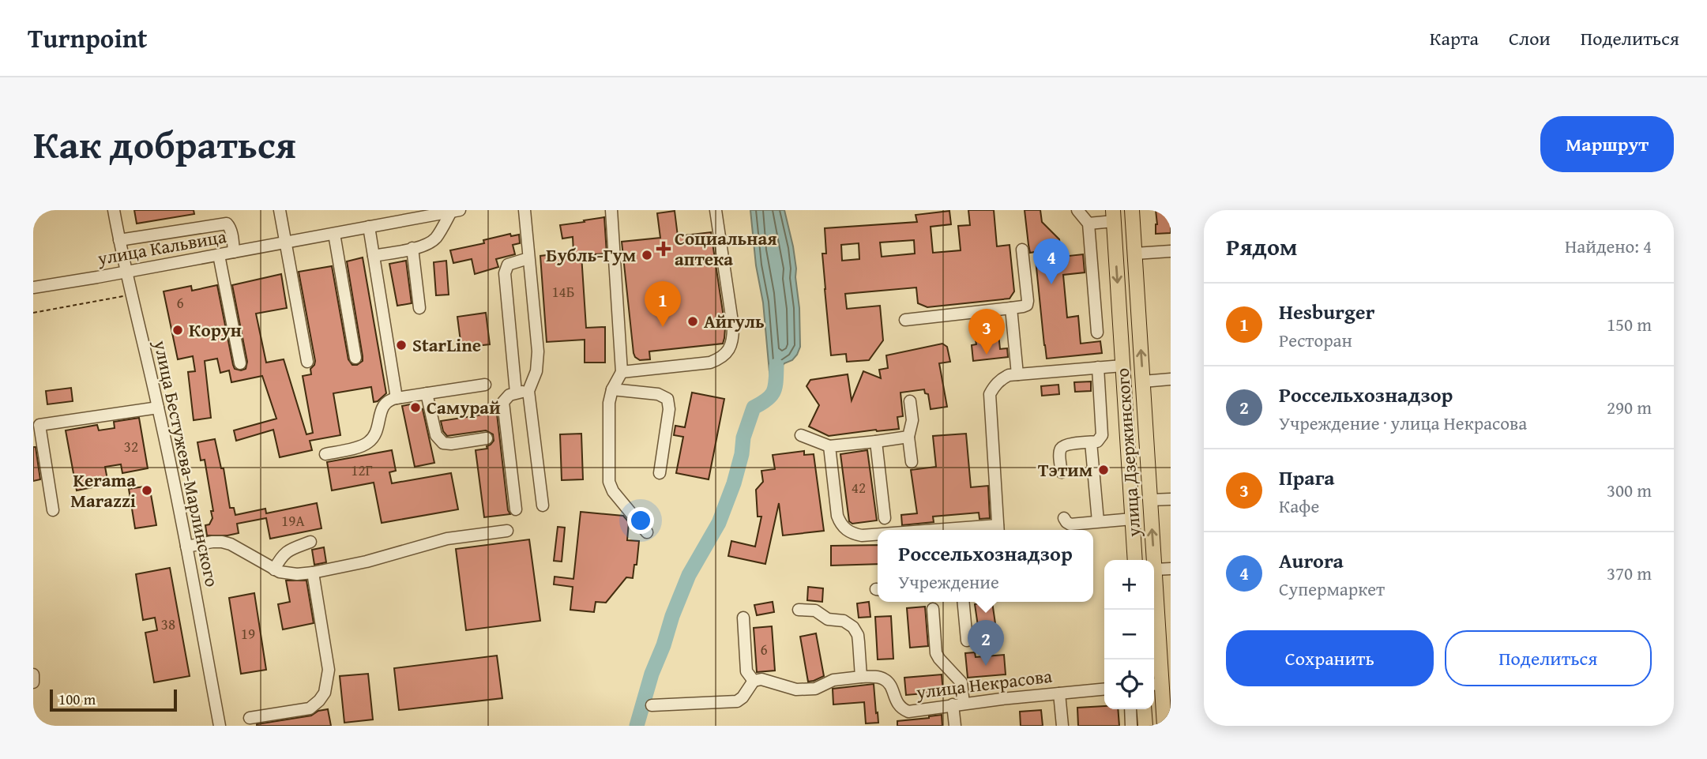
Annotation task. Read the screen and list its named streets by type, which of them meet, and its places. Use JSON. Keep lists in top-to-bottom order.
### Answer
{
  "streets": {
    "main road": ["улица Дзержинского"],
    "street": ["улица Кальвица", "улица Бестужева-Марлинского", "улица Некрасова"]
  },
  "crossings": [
    ["улица Кальвица", "улица Бестужева-Марлинского"]
  ],
  "places": {
    "health": ["Социальная аптека"],
    "other": [
      "Бубль-Гум",
      "Айгуль",
      "Корун",
      "StarLine",
      "Самурай",
      "Тэтим",
      "Kerama Marazzi"
    ]
  },
  "house_numbers": [
    "14Б",
    "6",
    "32",
    "12Г",
    "42",
    "19А",
    "38",
    "19",
    "6"
  ],
  "scale_bar": "100 m",
  "page": {
    "header": "Turnpoint",
    "nav": ["Карта", "Слои", "Поделиться"],
    "title": "Как добраться",
    "buttons": [
      "Маршрут",
      ["Сохранить", "Поделиться"]
    ],
    "heading": ["Рядом", "Найдено: 4"],
    "pins": [
      "4",
      "1",
      "3",
      "2"
    ],
    "list": [
      {
        "mark": "1",
        "name": "Hesburger",
        "note": "Ресторан",
        "value": "150 m"
      },
      {
        "mark": "2",
        "name": "Россельхознадзор",
        "note": "Учреждение · улица Некрасова",
        "value": "290 m"
      },
      {
        "mark": "3",
        "name": "Прага",
        "note": "Кафе",
        "value": "300 m"
      },
      {
        "mark": "4",
        "name": "Aurora",
        "note": "Супермаркет",
        "value": "370 m"
      }
    ],
    "popup": ["Россельхознадзор", "Учреждение"],
    "map_buttons": ["+", "−"],
    "scale": "100 m"
  }
}
